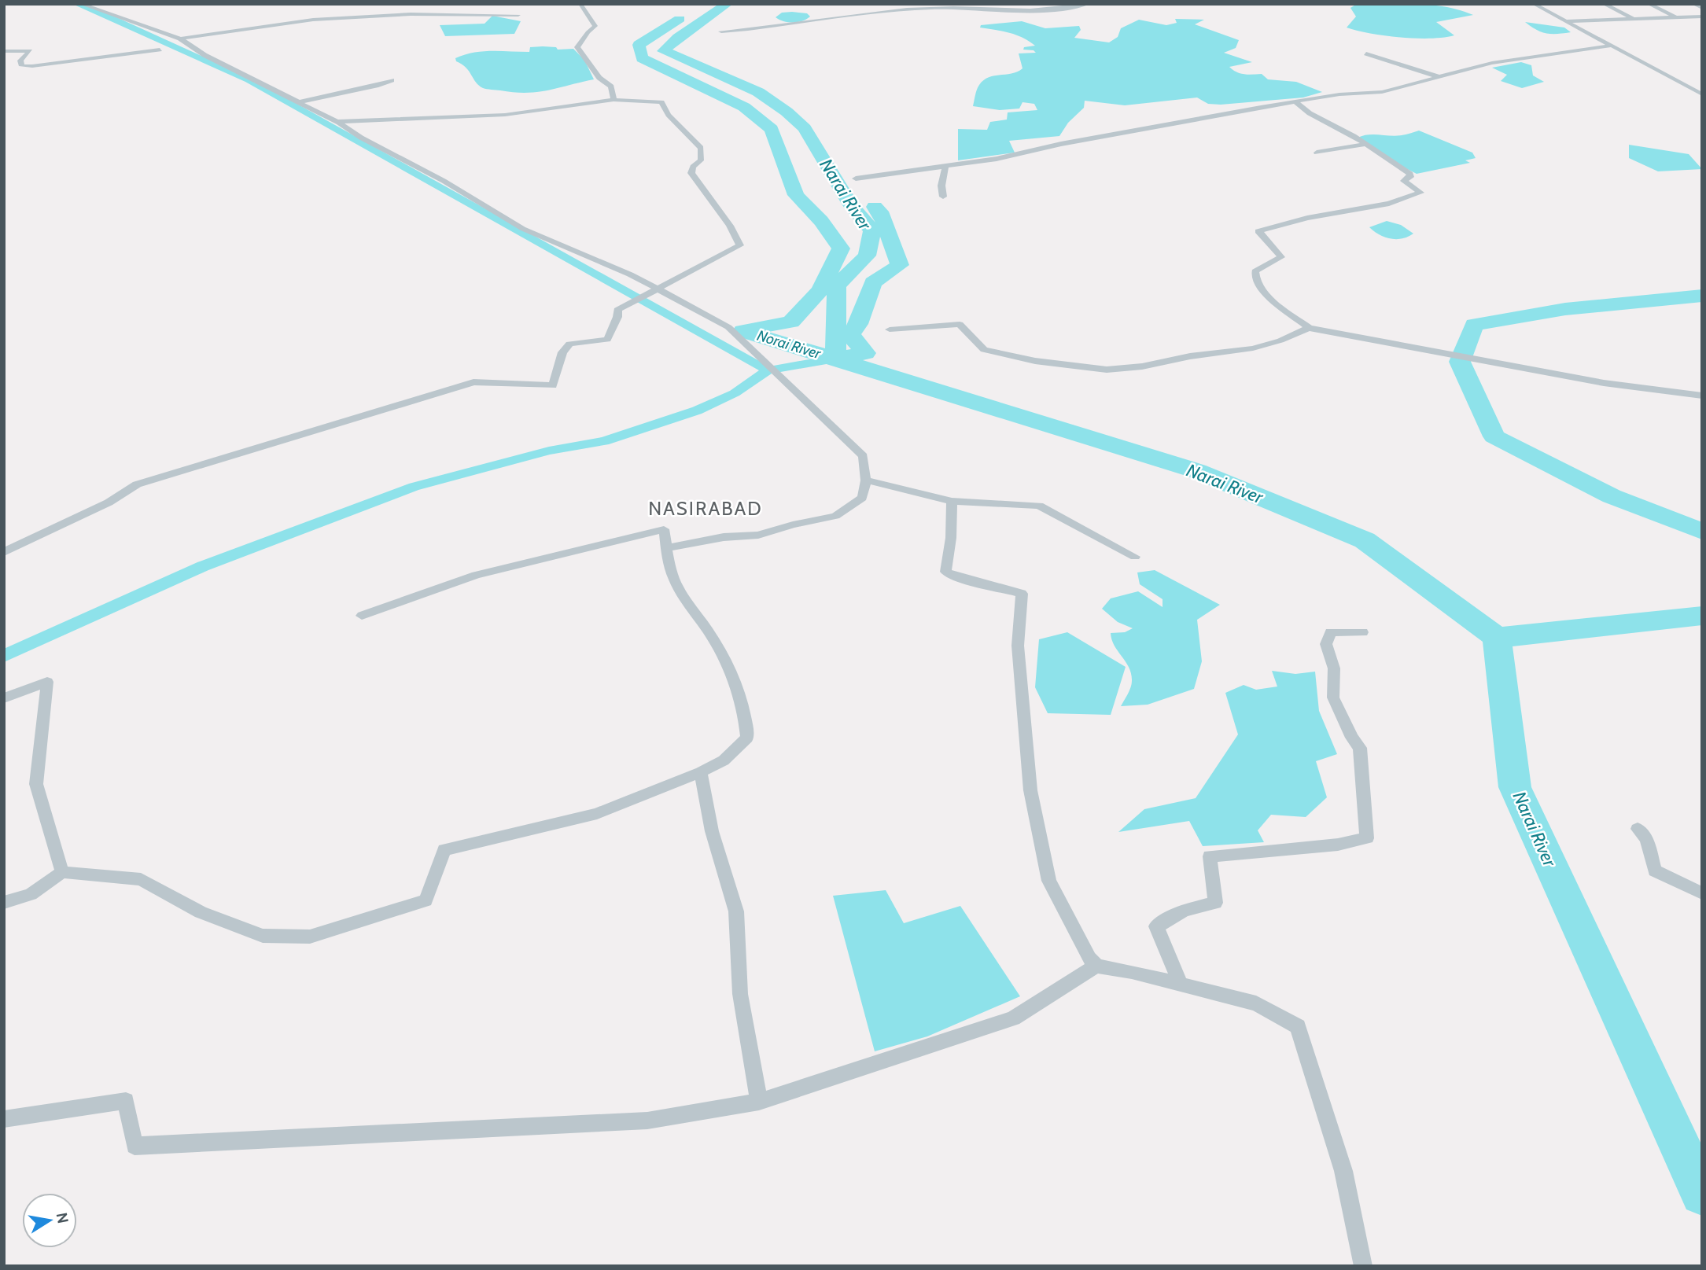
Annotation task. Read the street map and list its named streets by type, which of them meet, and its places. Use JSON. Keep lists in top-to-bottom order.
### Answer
{
  "districts": ["NASIRABAD"],
  "water": ["Narai River", "Norai River"],
  "north": "right"
}
